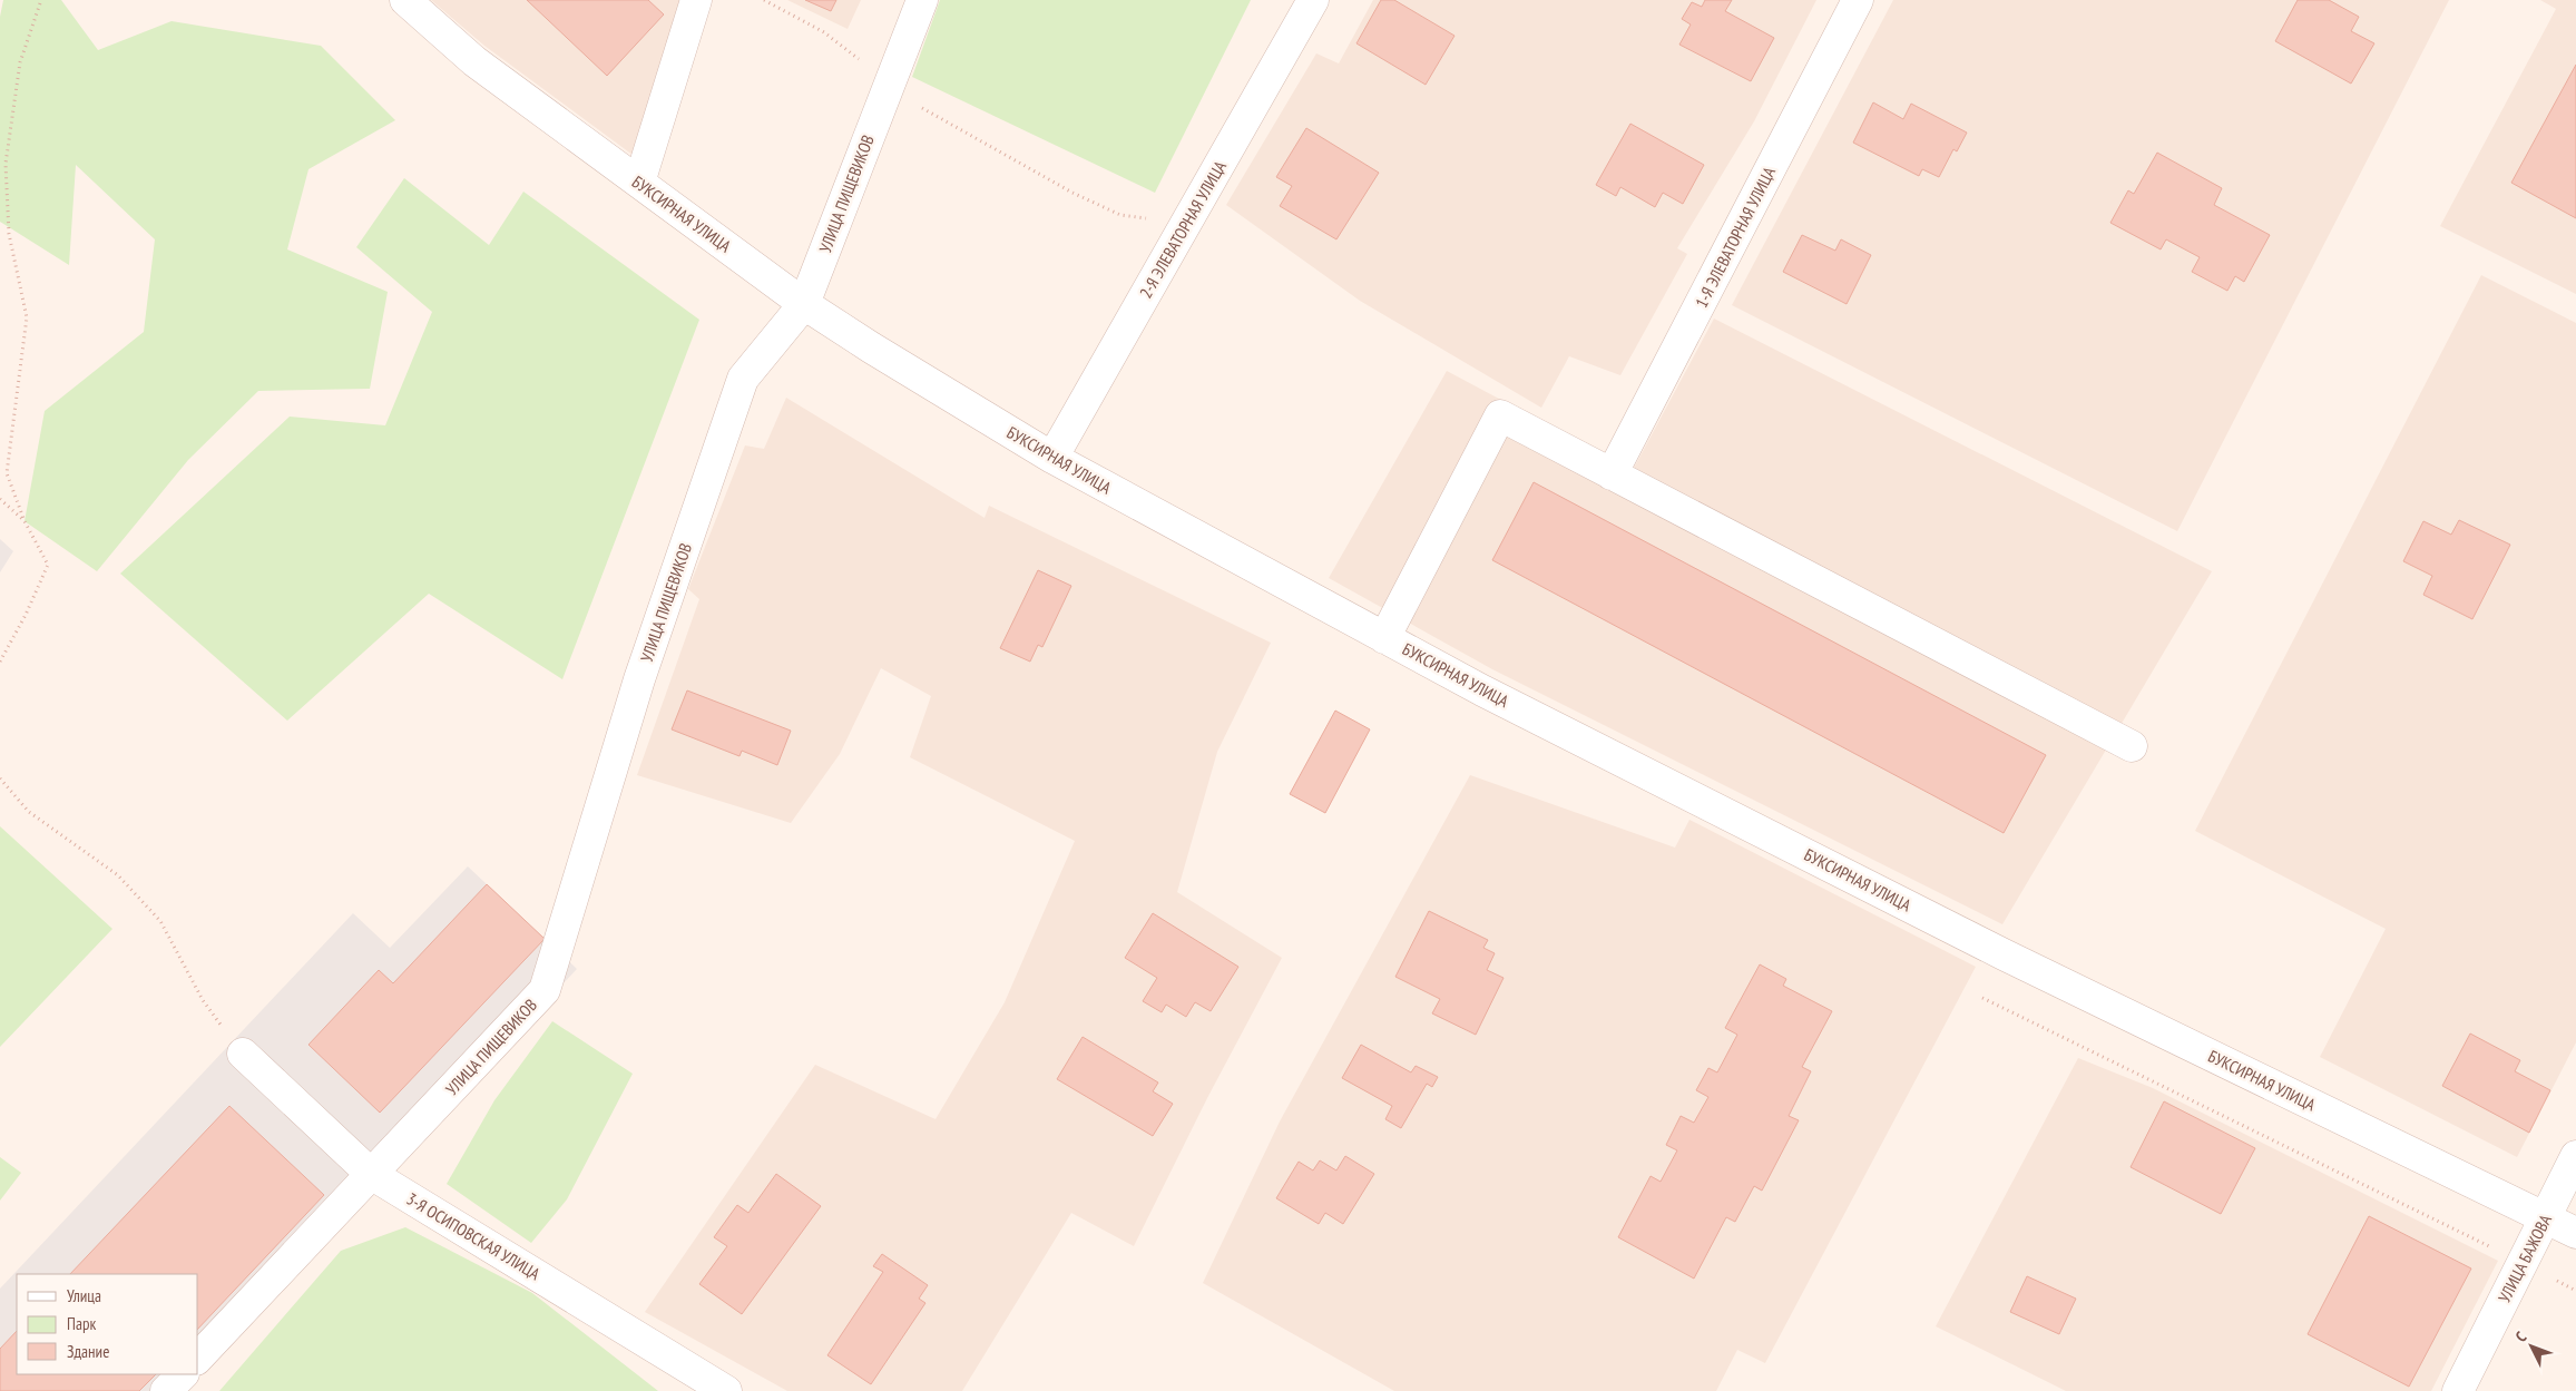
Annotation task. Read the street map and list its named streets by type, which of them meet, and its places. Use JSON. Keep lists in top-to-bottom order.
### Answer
{
  "streets": {
    "street": [
      "УЛИЦА ПИЩЕВИКОВ",
      "БУКСИРНАЯ УЛИЦА",
      "2-Я ЭЛЕВАТОРНАЯ УЛИЦА",
      "1-Я ЭЛЕВАТОРНАЯ УЛИЦА",
      "3-Я ОСИПОВСКАЯ УЛИЦА",
      "УЛИЦА БАЖОВА"
    ]
  },
  "crossings": [
    ["УЛИЦА ПИЩЕВИКОВ", "БУКСИРНАЯ УЛИЦА"],
    ["УЛИЦА ПИЩЕВИКОВ", "3-Я ОСИПОВСКАЯ УЛИЦА"],
    ["БУКСИРНАЯ УЛИЦА", "2-Я ЭЛЕВАТОРНАЯ УЛИЦА"],
    ["БУКСИРНАЯ УЛИЦА", "УЛИЦА БАЖОВА"]
  ],
  "legend": ["Улица", "Парк", "Здание"],
  "north": "top left"
}
